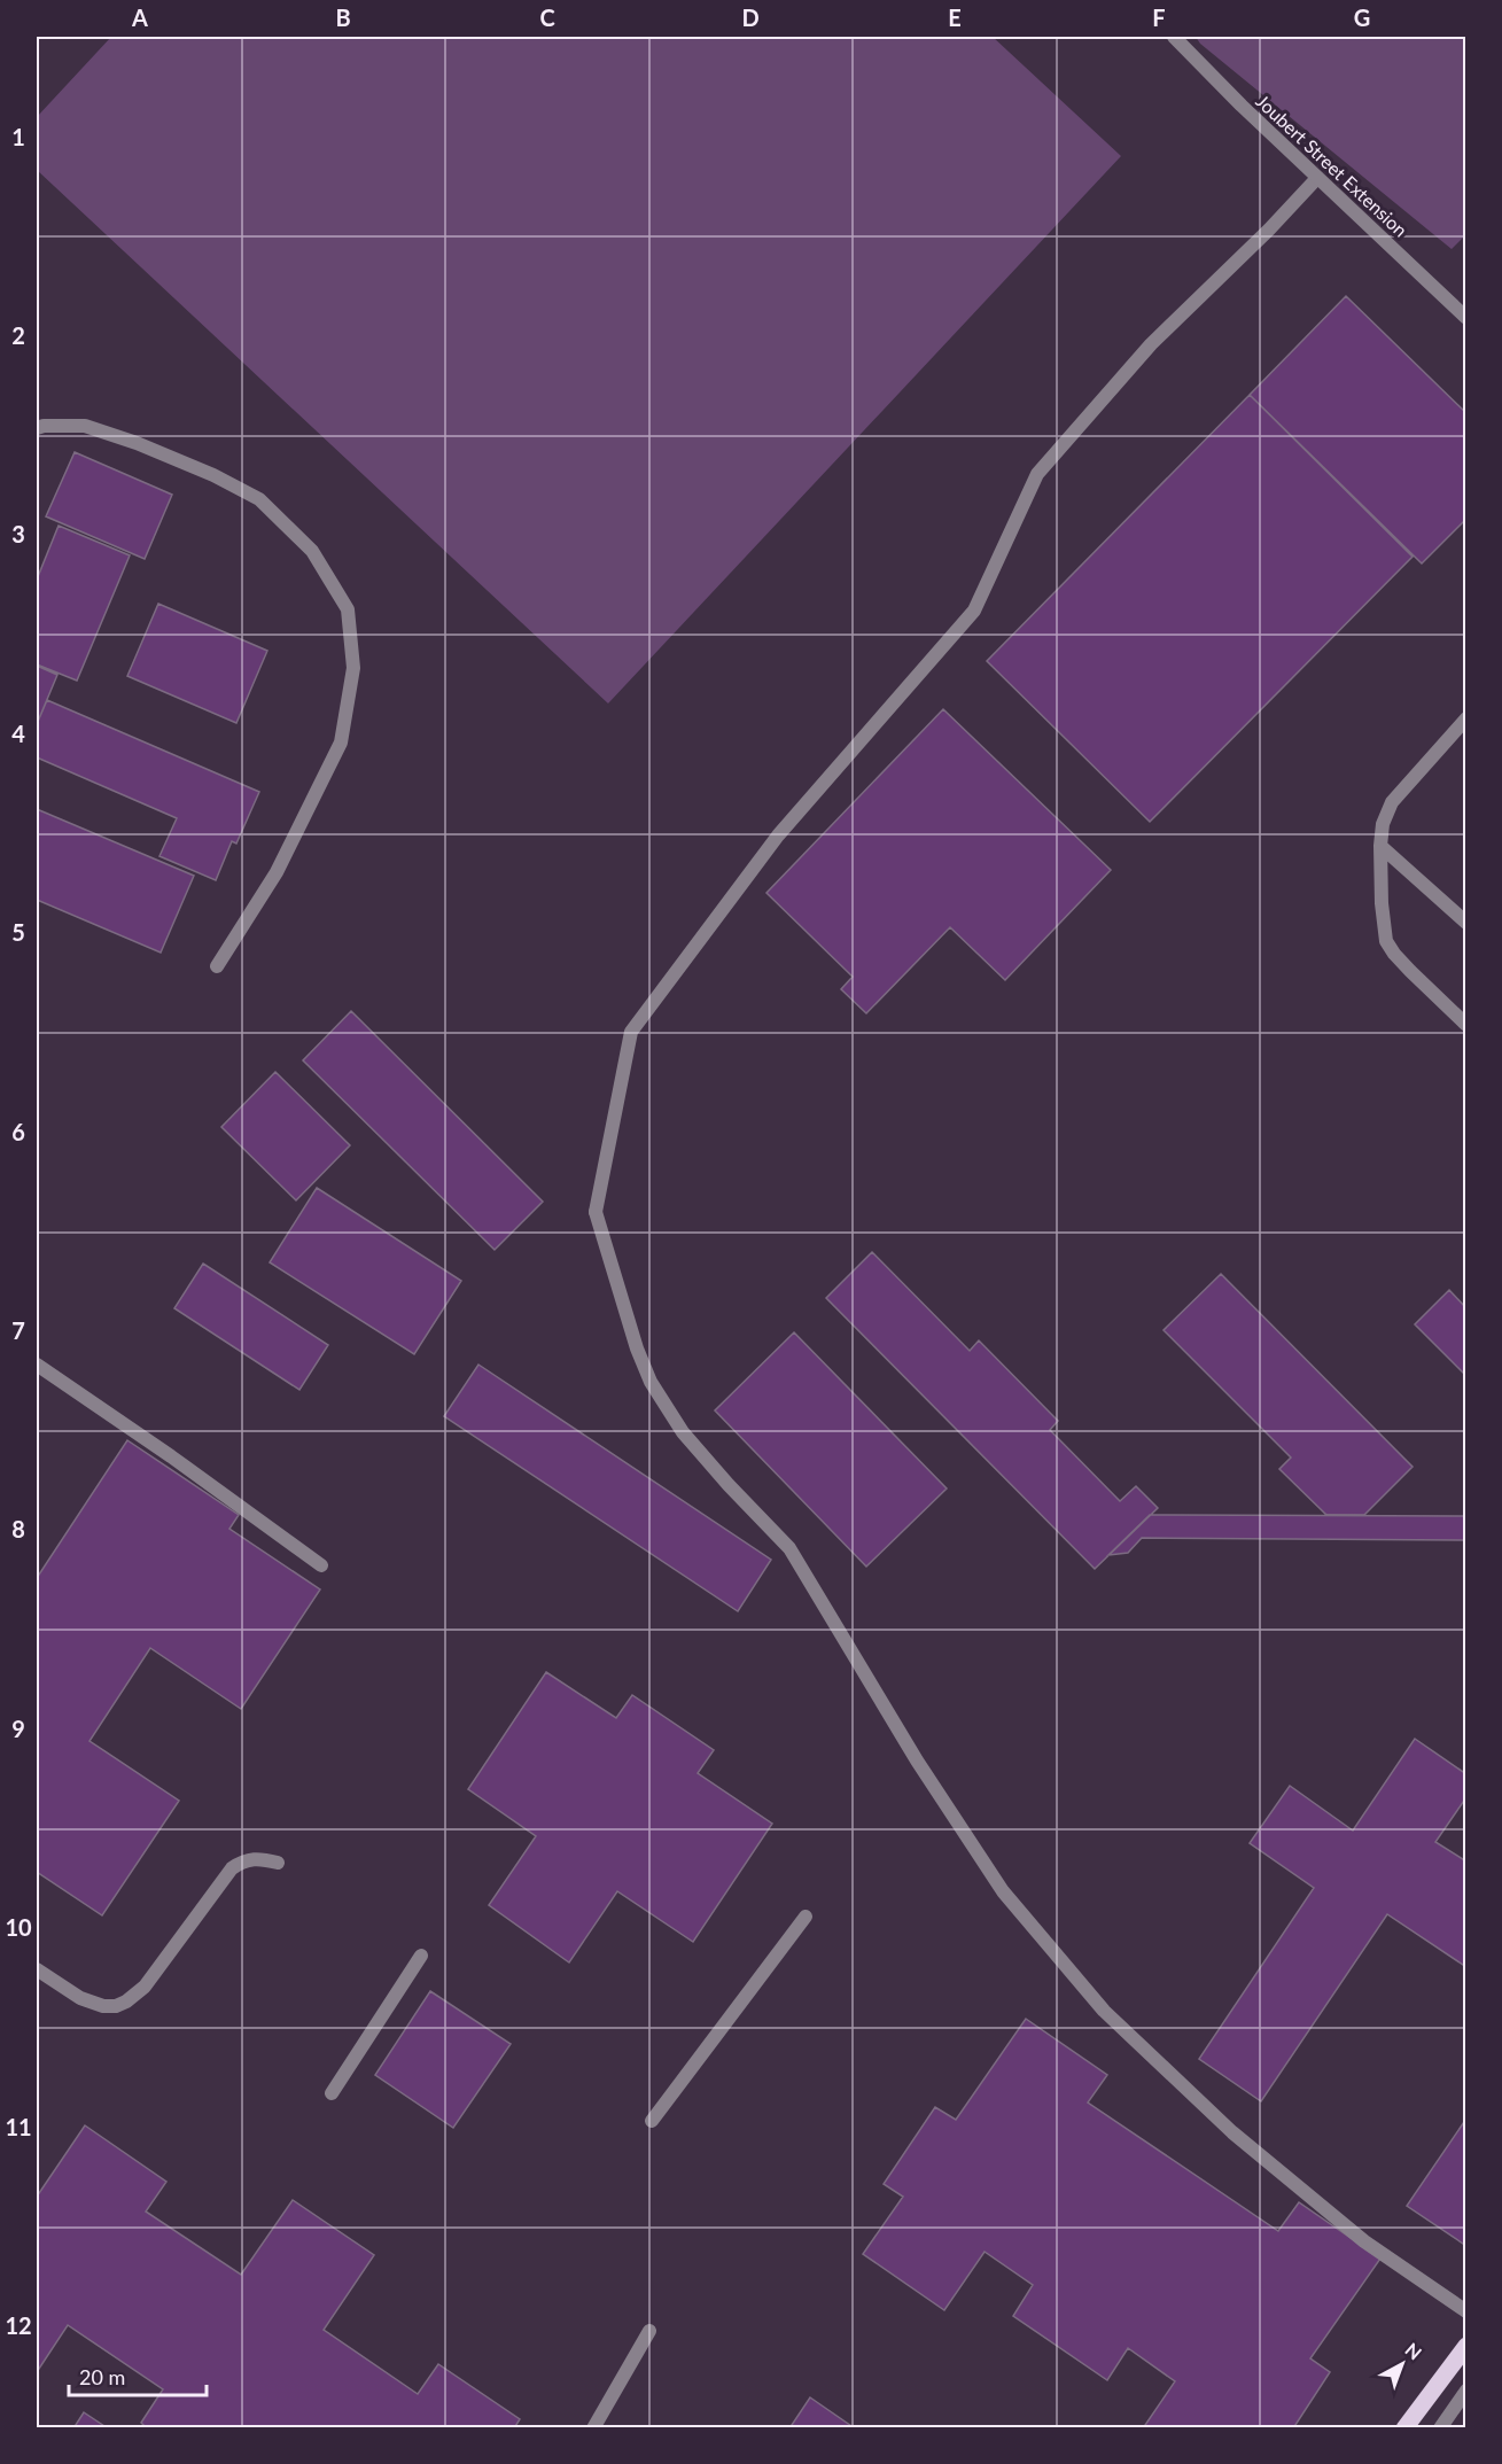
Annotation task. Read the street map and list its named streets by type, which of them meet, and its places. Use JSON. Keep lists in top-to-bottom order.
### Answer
{
  "streets": {
    "street": ["Joubert Street Extension"]
  },
  "scale_bar": "20 m",
  "north": "top right",
  "grid": {
    "columns": [
      "A",
      "B",
      "C",
      "D",
      "E",
      "F",
      "G"
    ],
    "rows": [
      "1",
      "2",
      "3",
      "4",
      "5",
      "6",
      "7",
      "8",
      "9",
      "10",
      "11",
      "12"
    ]
  }
}
